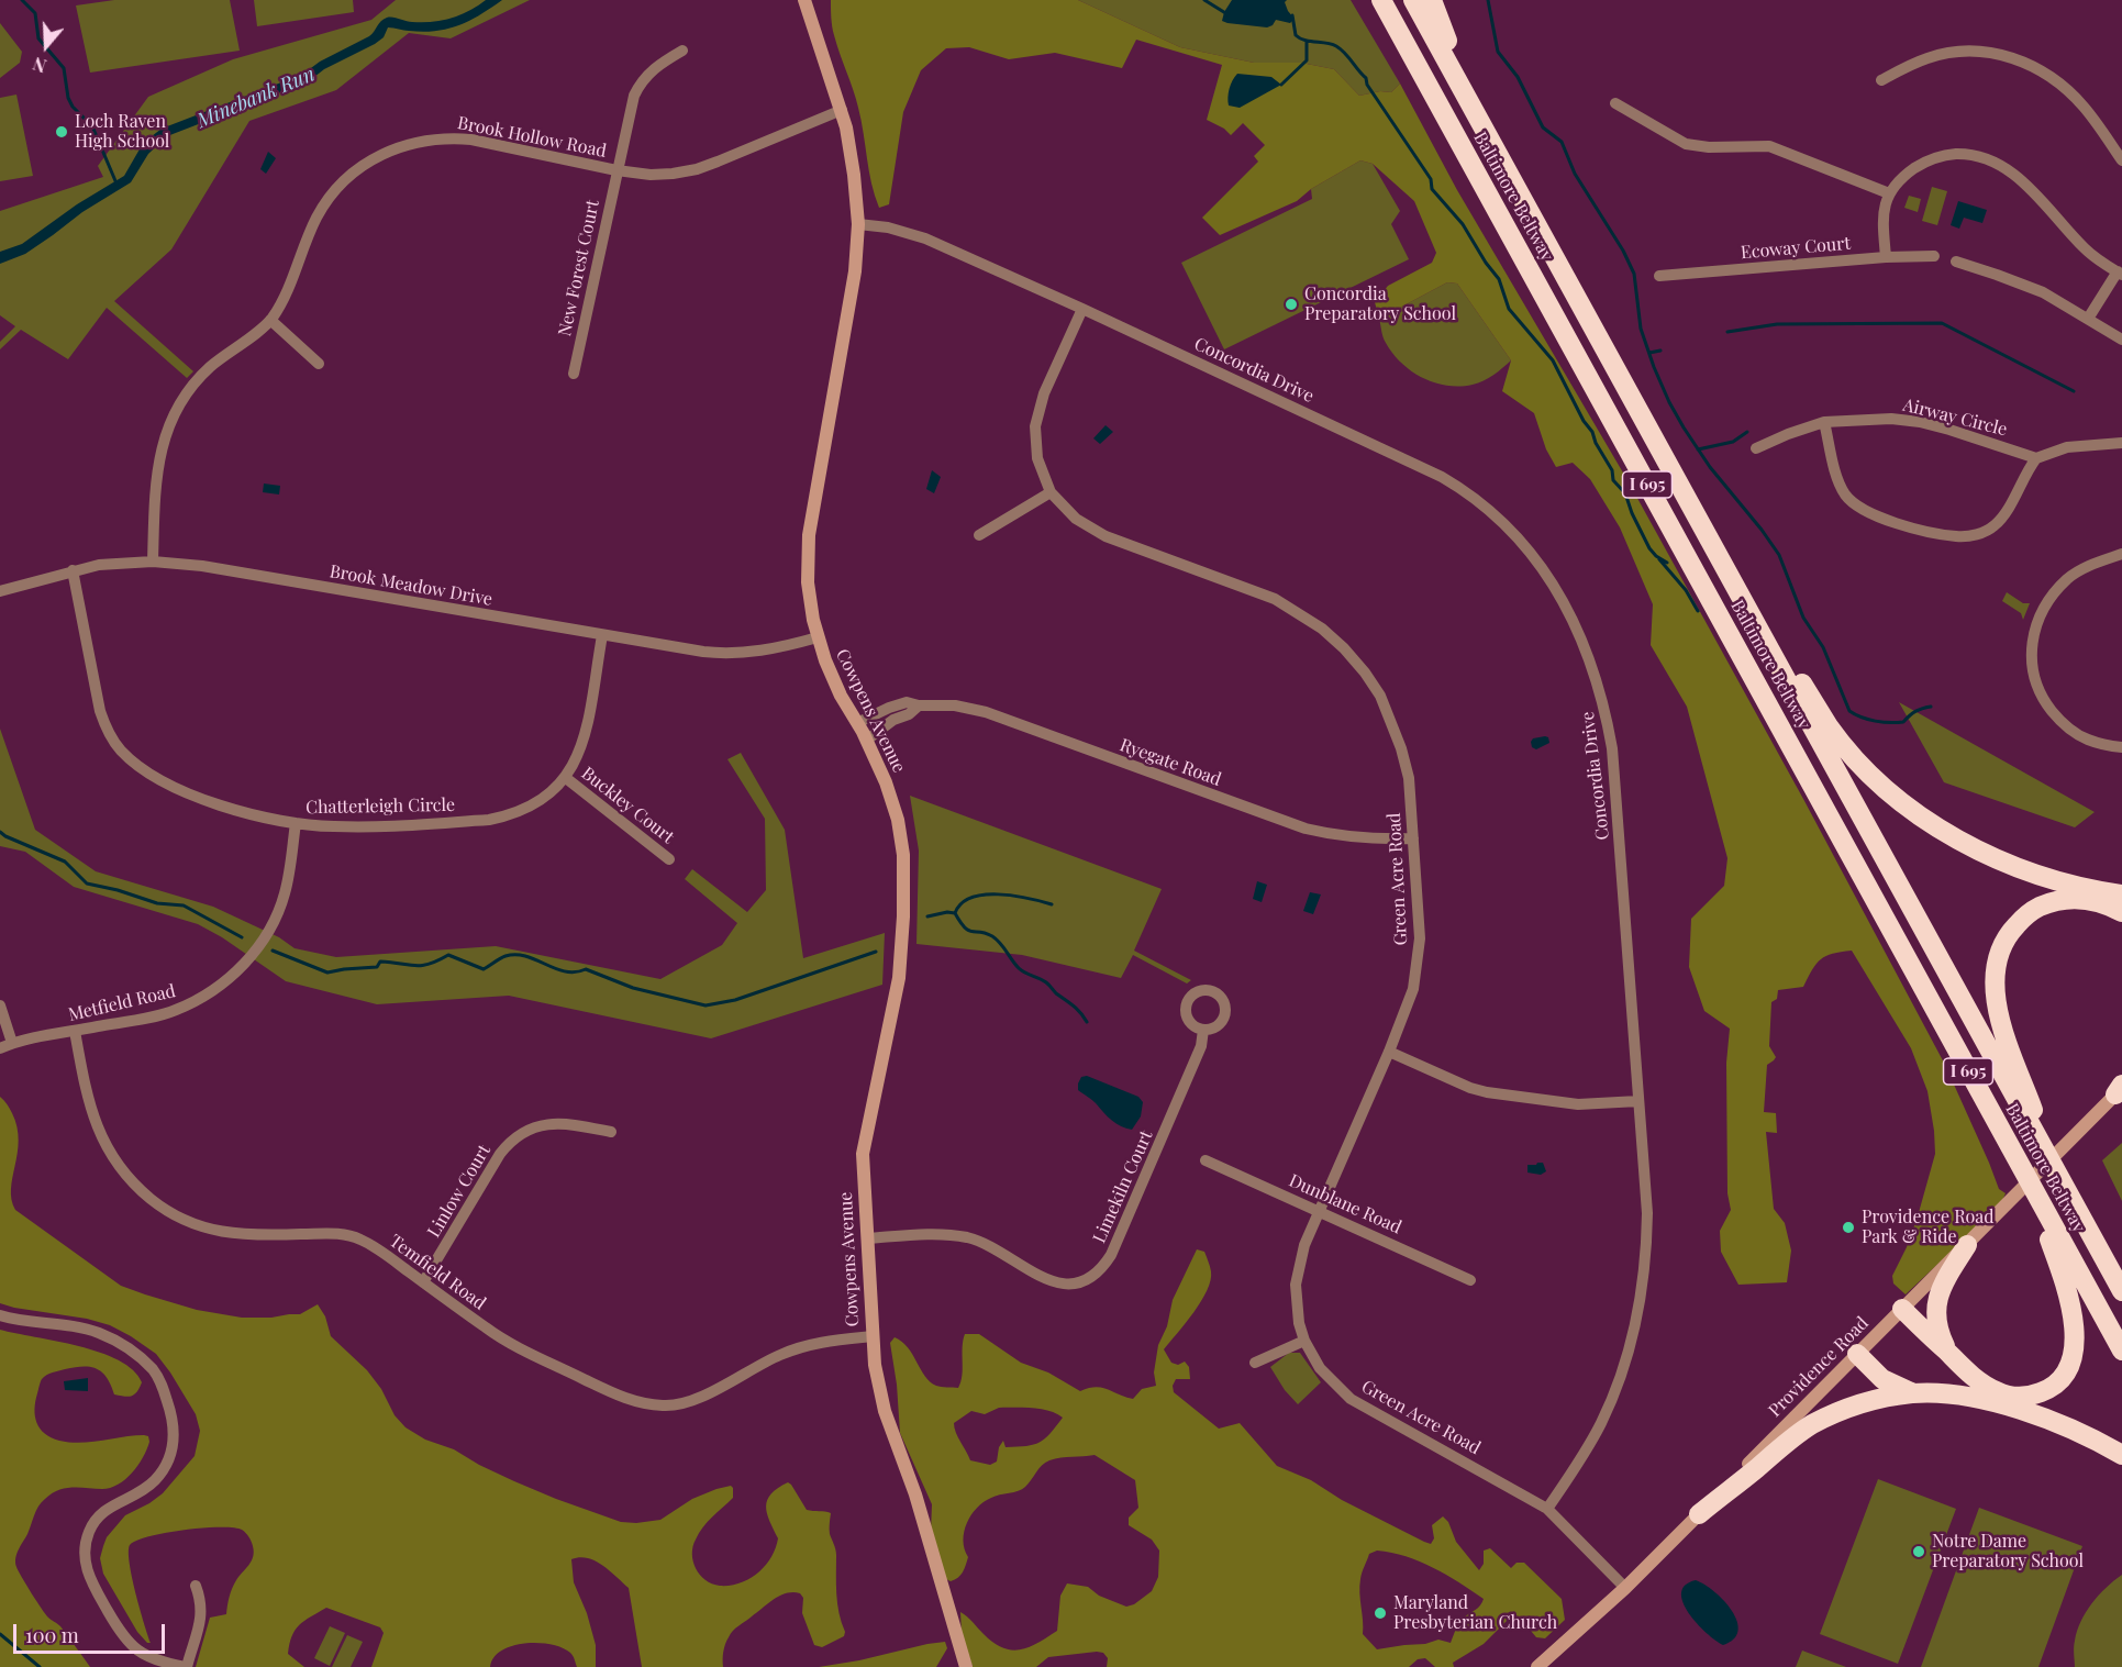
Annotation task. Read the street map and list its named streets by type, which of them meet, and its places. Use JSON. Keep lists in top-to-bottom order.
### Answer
{
  "streets": {
    "highway": ["Baltimore Beltway", "I 695"],
    "street": [
      "Brook Hollow Road",
      "Ecoway Court",
      "New Forest Court",
      "Concordia Drive",
      "Airway Circle",
      "Brook Meadow Drive",
      "Cowpens Avenue",
      "Ryegate Road",
      "Buckley Court",
      "Chatterleigh Circle",
      "Green Acre Road",
      "Metfield Road",
      "Limekiln Court",
      "Linlow Court",
      "Dunblane Road",
      "Temfield Road",
      "Providence Road"
    ]
  },
  "crossings": [
    ["Brook Hollow Road", "New Forest Court"],
    ["Brook Hollow Road", "Brook Meadow Drive"],
    ["Brook Hollow Road", "Cowpens Avenue"],
    ["Concordia Drive", "Cowpens Avenue"],
    ["Concordia Drive", "Green Acre Road"],
    ["Brook Meadow Drive", "Cowpens Avenue"],
    ["Brook Meadow Drive", "Chatterleigh Circle"],
    ["Cowpens Avenue", "Ryegate Road"],
    ["Cowpens Avenue", "Limekiln Court"],
    ["Cowpens Avenue", "Temfield Road"],
    ["Ryegate Road", "Green Acre Road"],
    ["Buckley Court", "Chatterleigh Circle"],
    ["Chatterleigh Circle", "Metfield Road"],
    ["Green Acre Road", "Dunblane Road"],
    ["Green Acre Road", "Providence Road"],
    ["Metfield Road", "Temfield Road"],
    ["Linlow Court", "Temfield Road"]
  ],
  "water": ["Minebank Run"],
  "places": [
    "Loch Raven High School",
    "Concordia Preparatory School",
    "Providence Road Park & Ride",
    "Notre Dame Preparatory School",
    "Maryland Presbyterian Church"
  ],
  "scale_bar": "100 m",
  "north": "bottom"
}
